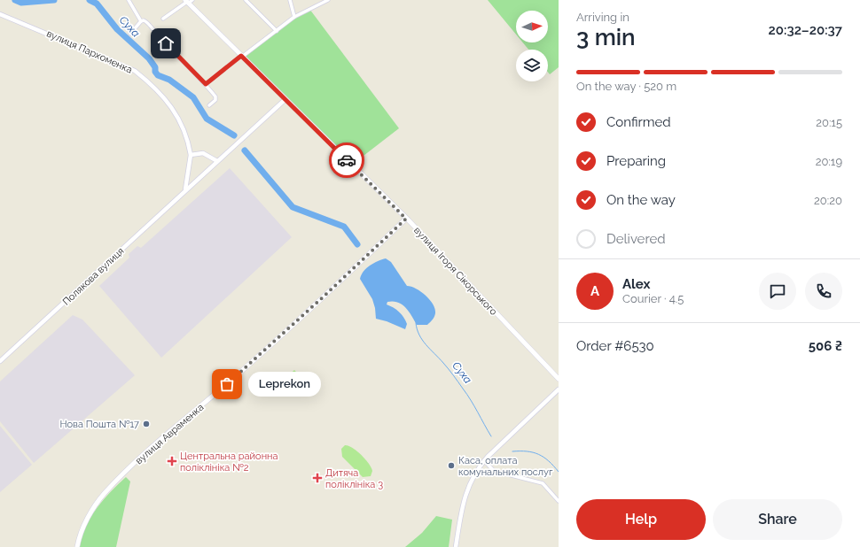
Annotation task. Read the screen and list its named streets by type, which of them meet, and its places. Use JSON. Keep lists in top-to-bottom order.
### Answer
{
  "streets": {
    "main road": ["вулиця Ігоря Сікорського", "вулиця Авраменка"],
    "street": ["вулиця Пархоменка", "Полякова вулиця"]
  },
  "crossings": [
    ["вулиця Ігоря Сікорського", "Полякова вулиця"],
    ["вулиця Ігоря Сікорського", "вулиця Авраменка"]
  ],
  "water": ["Суха"],
  "places": {
    "other": ["Leprekon", "Нова Пошта №17", "Каса, оплата комунальних послуг"],
    "health": ["Центральна районна поліклініка №2", "Дитяча поліклініка 3"]
  },
  "north": "right",
  "page": {
    "heading": ["3 min", "Arriving in", "20:32–20:37"],
    "panel": [
      "Alex",
      "Courier · 4.5",
      "Order #6530",
      "506 ₴"
    ],
    "bar": "On the way · 520 m",
    "list": [
      ["Confirmed", "20:15"],
      ["Preparing", "20:19"],
      ["On the way", "20:20"],
      "Delivered"
    ],
    "round": "A",
    "bubble": "Leprekon",
    "buttons": ["Help", "Share"]
  }
}
